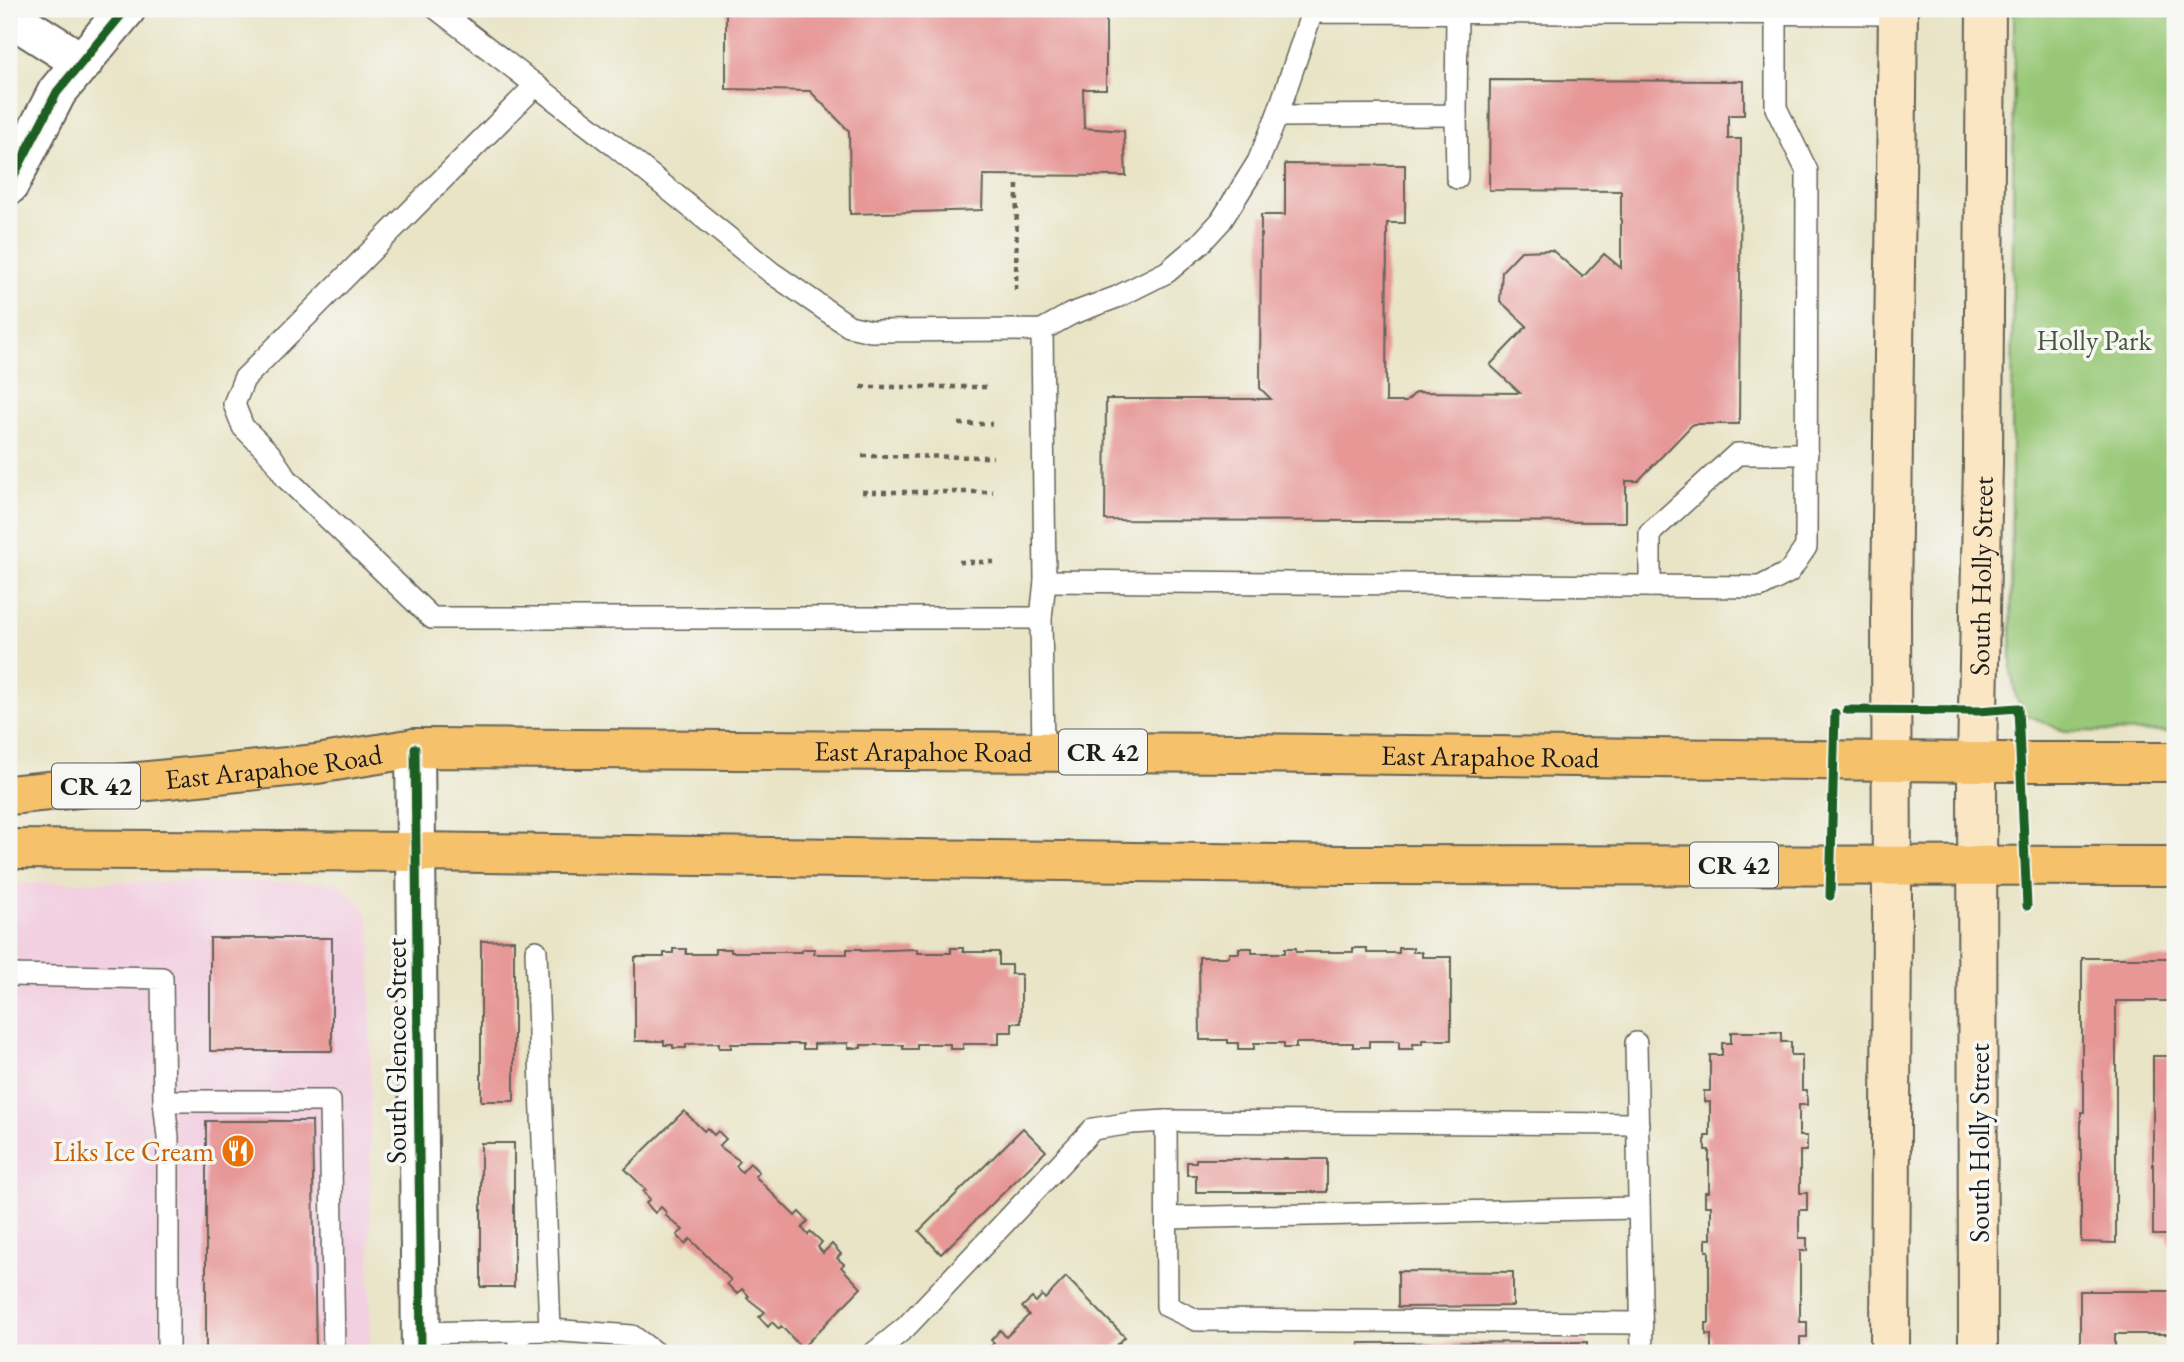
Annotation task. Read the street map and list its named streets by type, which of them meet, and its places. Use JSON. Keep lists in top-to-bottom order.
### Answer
{
  "streets": {
    "main road": ["South Holly Street", "East Arapahoe Road", "CR 42"],
    "street": ["South Glencoe Street"]
  },
  "crossings": [
    ["South Holly Street", "East Arapahoe Road"],
    ["South Holly Street", "CR 42"],
    ["East Arapahoe Road", "South Glencoe Street"],
    ["CR 42", "South Glencoe Street"]
  ],
  "parks": ["Holly Park"],
  "places": {
    "restaurant": ["Liks Ice Cream"]
  }
}
